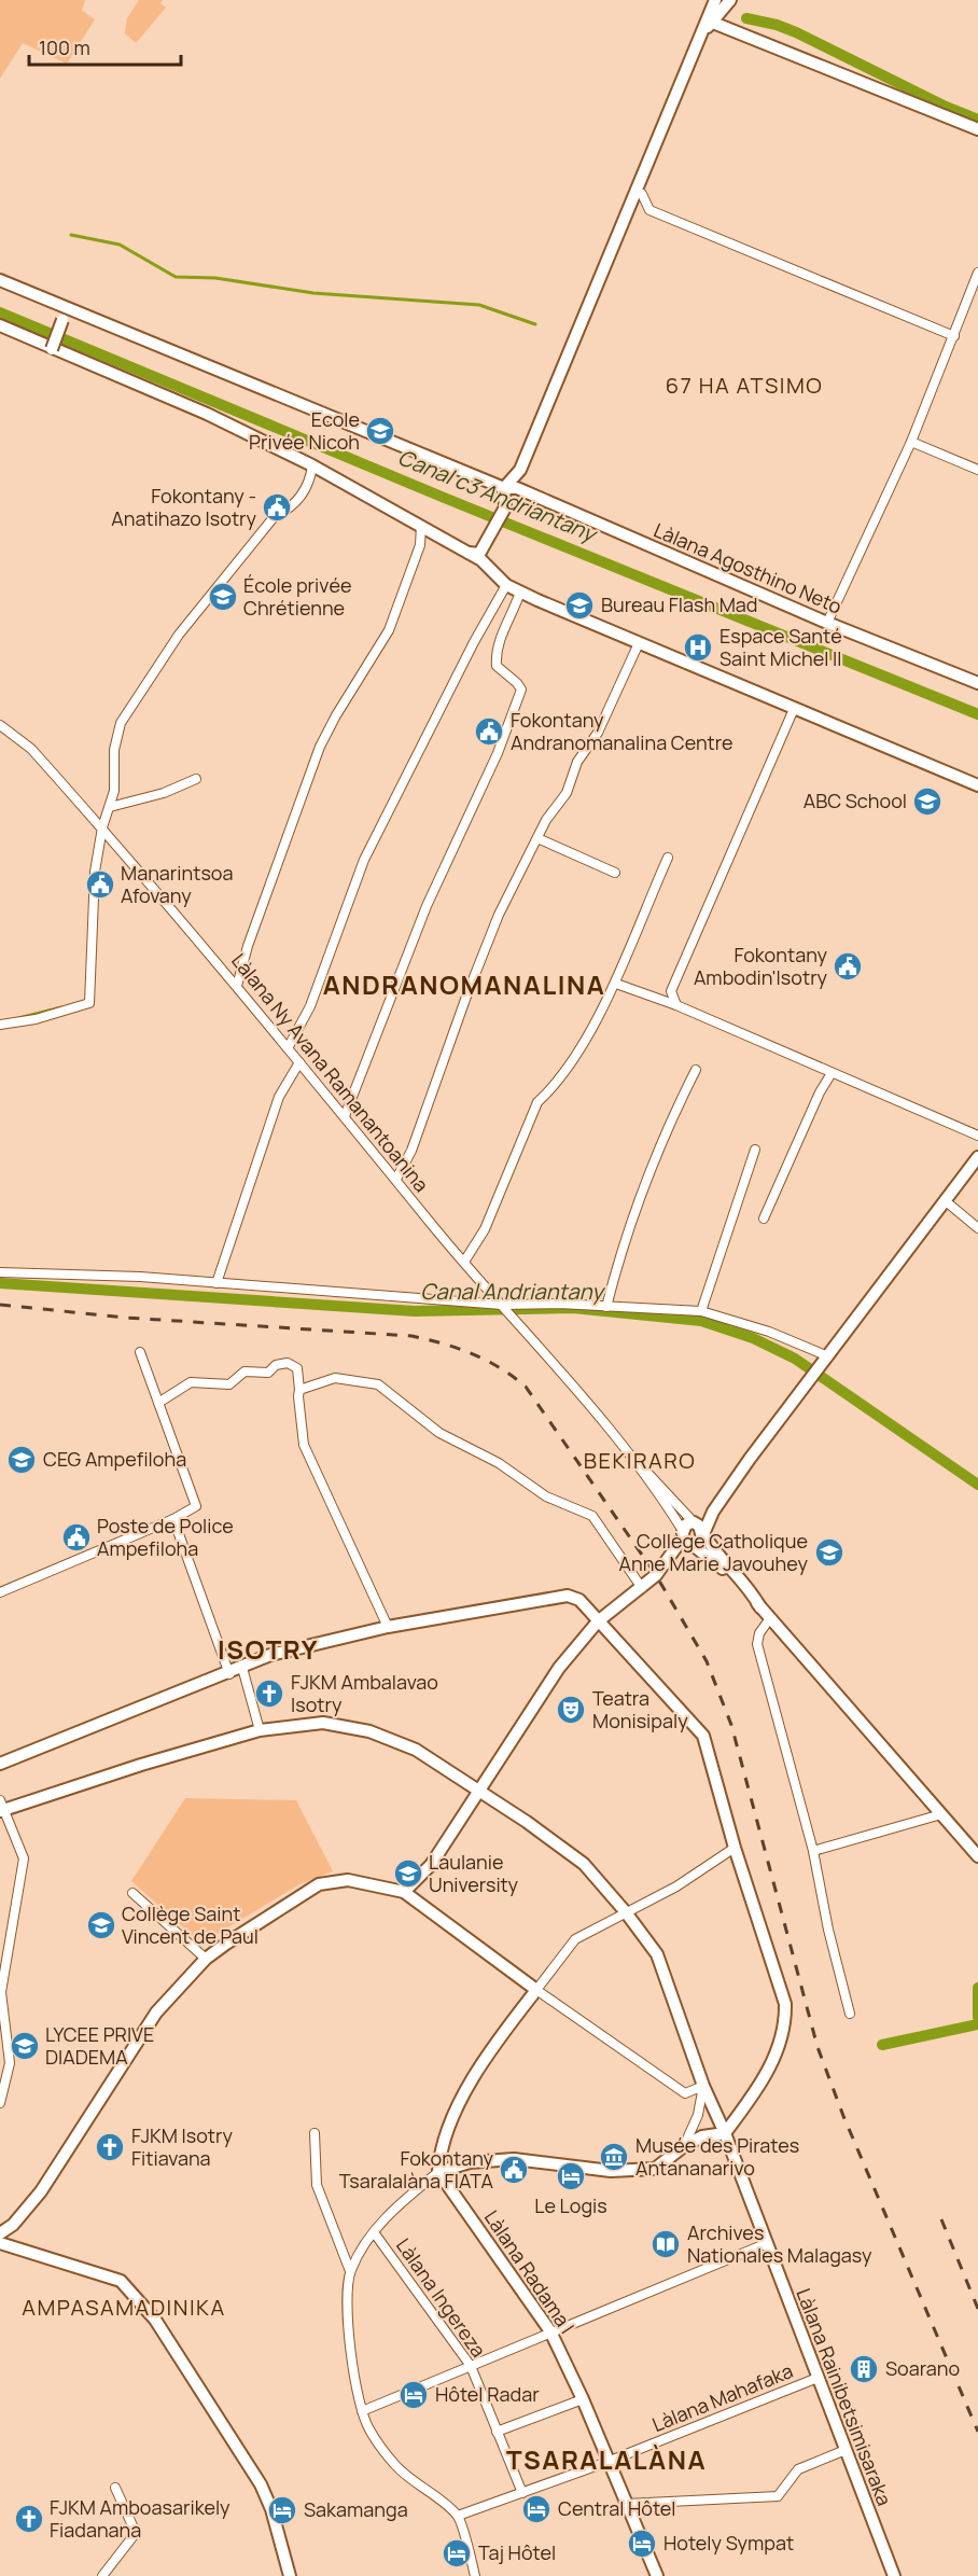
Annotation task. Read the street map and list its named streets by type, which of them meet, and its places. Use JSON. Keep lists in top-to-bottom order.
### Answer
{
  "streets": {
    "street": [
      "Làlana Agosthino Neto",
      "Làlana Ny Avana Ramanantoanina",
      "Làlana Radama I",
      "Làlana Ingereza",
      "Làlana Rainibetsimisaraka",
      "Làlana Mahafaka"
    ]
  },
  "crossings": [
    ["Làlana Radama I", "Làlana Mahafaka"],
    ["Làlana Ingereza", "Làlana Mahafaka"],
    ["Làlana Rainibetsimisaraka", "Làlana Mahafaka"]
  ],
  "districts": [
    "67 HA ATSIMO",
    "ANDRANOMANALINA",
    "BEKIRARO",
    "ISOTRY",
    "AMPASAMADINIKA",
    "TSARALALÀNA"
  ],
  "water": ["Canal c3 Andriantany", "Canal Andriantany"],
  "places": {
    "school or university": [
      "Ecole Privée Nicoh",
      "École privée Chrétienne",
      "Bureau Flash Mad",
      "ABC School",
      "CEG Ampefiloha",
      "Collège Catholique Anne Marie Javouhey",
      "Laulanie University",
      "Collège Saint Vincent de Paul",
      "LYCEE PRIVE DIADEMA"
    ],
    "public building": [
      "Fokontany - Anatihazo Isotry",
      "Fokontany Andranomanalina Centre",
      "Manarintsoa Afovany",
      "Fokontany Ambodin'Isotry",
      "Poste de Police Ampefiloha",
      "Fokontany Tsaralalàna FIATA"
    ],
    "hospital": ["Espace Santé Saint Michel II"],
    "church": ["FJKM Ambalavao Isotry", "FJKM Isotry Fitiavana", "FJKM Amboasarikely Fiadanana"],
    "theatre": ["Teatra Monisipaly"],
    "museum": ["Musée des Pirates Antananarivo"],
    "hotel": [
      "Le Logis",
      "Hôtel Radar",
      "Central Hôtel",
      "Sakamanga",
      "Hotely Sympat",
      "Taj Hôtel"
    ],
    "library": ["Archives Nationales Malagasy"],
    "building": ["Soarano"]
  },
  "scale_bar": "100 m"
}
